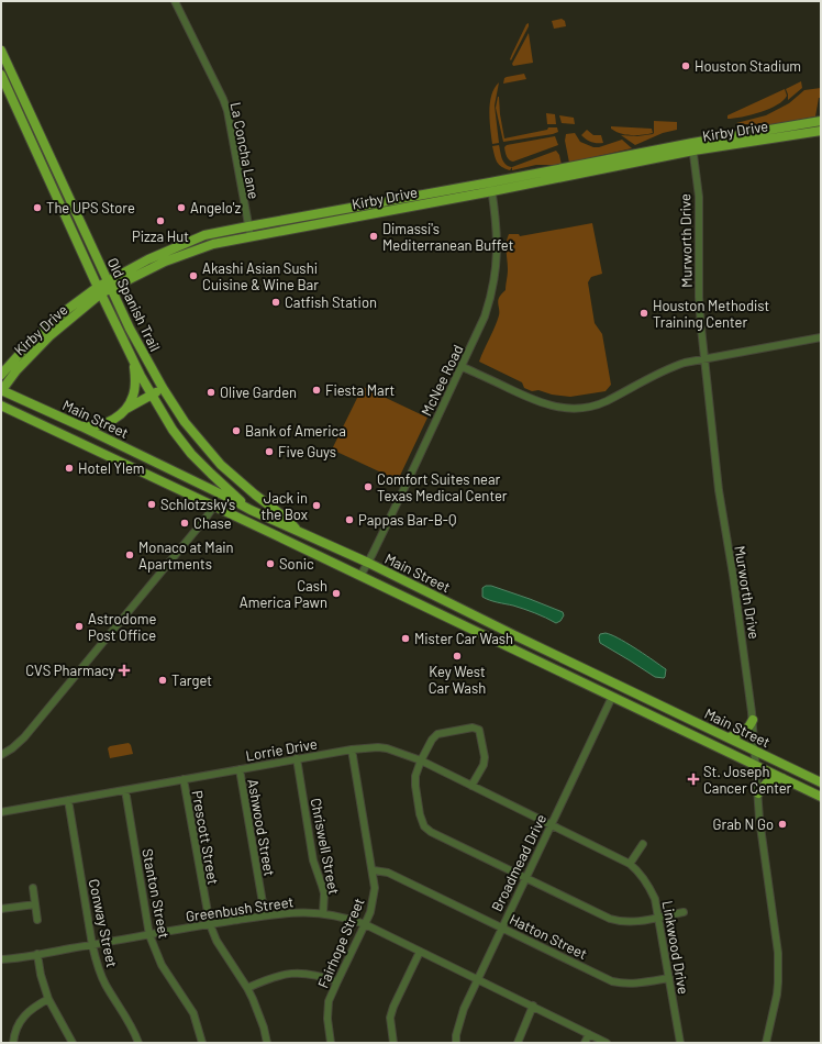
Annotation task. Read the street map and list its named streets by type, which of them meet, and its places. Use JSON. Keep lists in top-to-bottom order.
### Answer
{
  "streets": {
    "main road": ["Kirby Drive", "Old Spanish Trail", "Main Street"],
    "street": [
      "La Concha Lane",
      "Murworth Drive",
      "McNee Road",
      "Lorrie Drive",
      "Ashwood Street",
      "Prescott Street",
      "Chriswell Street",
      "Broadmead Drive",
      "Stanton Street",
      "Greenbush Street",
      "Conway Street",
      "Hatton Street",
      "Fairhope Street",
      "Linkwood Drive"
    ]
  },
  "crossings": [
    ["Kirby Drive", "La Concha Lane"],
    ["Kirby Drive", "Murworth Drive"],
    ["Kirby Drive", "Old Spanish Trail"],
    ["Kirby Drive", "McNee Road"],
    ["Kirby Drive", "Main Street"],
    ["Murworth Drive", "Main Street"],
    ["Old Spanish Trail", "Main Street"],
    ["McNee Road", "Main Street"],
    ["Main Street", "Broadmead Drive"],
    ["Lorrie Drive", "Ashwood Street"],
    ["Lorrie Drive", "Prescott Street"],
    ["Lorrie Drive", "Chriswell Street"],
    ["Lorrie Drive", "Broadmead Drive"],
    ["Lorrie Drive", "Stanton Street"],
    ["Lorrie Drive", "Conway Street"],
    ["Lorrie Drive", "Fairhope Street"],
    ["Lorrie Drive", "Linkwood Drive"],
    ["Ashwood Street", "Greenbush Street"],
    ["Prescott Street", "Greenbush Street"],
    ["Chriswell Street", "Greenbush Street"],
    ["Broadmead Drive", "Greenbush Street"],
    ["Broadmead Drive", "Hatton Street"],
    ["Broadmead Drive", "Linkwood Drive"],
    ["Stanton Street", "Greenbush Street"],
    ["Greenbush Street", "Conway Street"],
    ["Greenbush Street", "Fairhope Street"],
    ["Hatton Street", "Fairhope Street"],
    ["Hatton Street", "Linkwood Drive"]
  ],
  "places": {
    "other": [
      "Houston Stadium",
      "The UPS Store",
      "Angelo'z",
      "Pizza Hut",
      "Dimassi's Mediterranean Buffet",
      "Akashi Asian Sushi Cuisine & Wine Bar",
      "Catfish Station",
      "Houston Methodist Training Center",
      "Fiesta Mart",
      "Olive Garden",
      "Bank of America",
      "Five Guys",
      "Hotel Ylem",
      "Comfort Suites near Texas Medical Center",
      "Schlotzsky's",
      "Jack in the Box",
      "Pappas Bar-B-Q",
      "Chase",
      "Monaco at Main Apartments",
      "Sonic",
      "Cash America Pawn",
      "Astrodome Post Office",
      "Mister Car Wash",
      "Key West Car Wash",
      "Target",
      "Grab N Go"
    ],
    "health": ["CVS Pharmacy", "St. Joseph Cancer Center"]
  }
}
